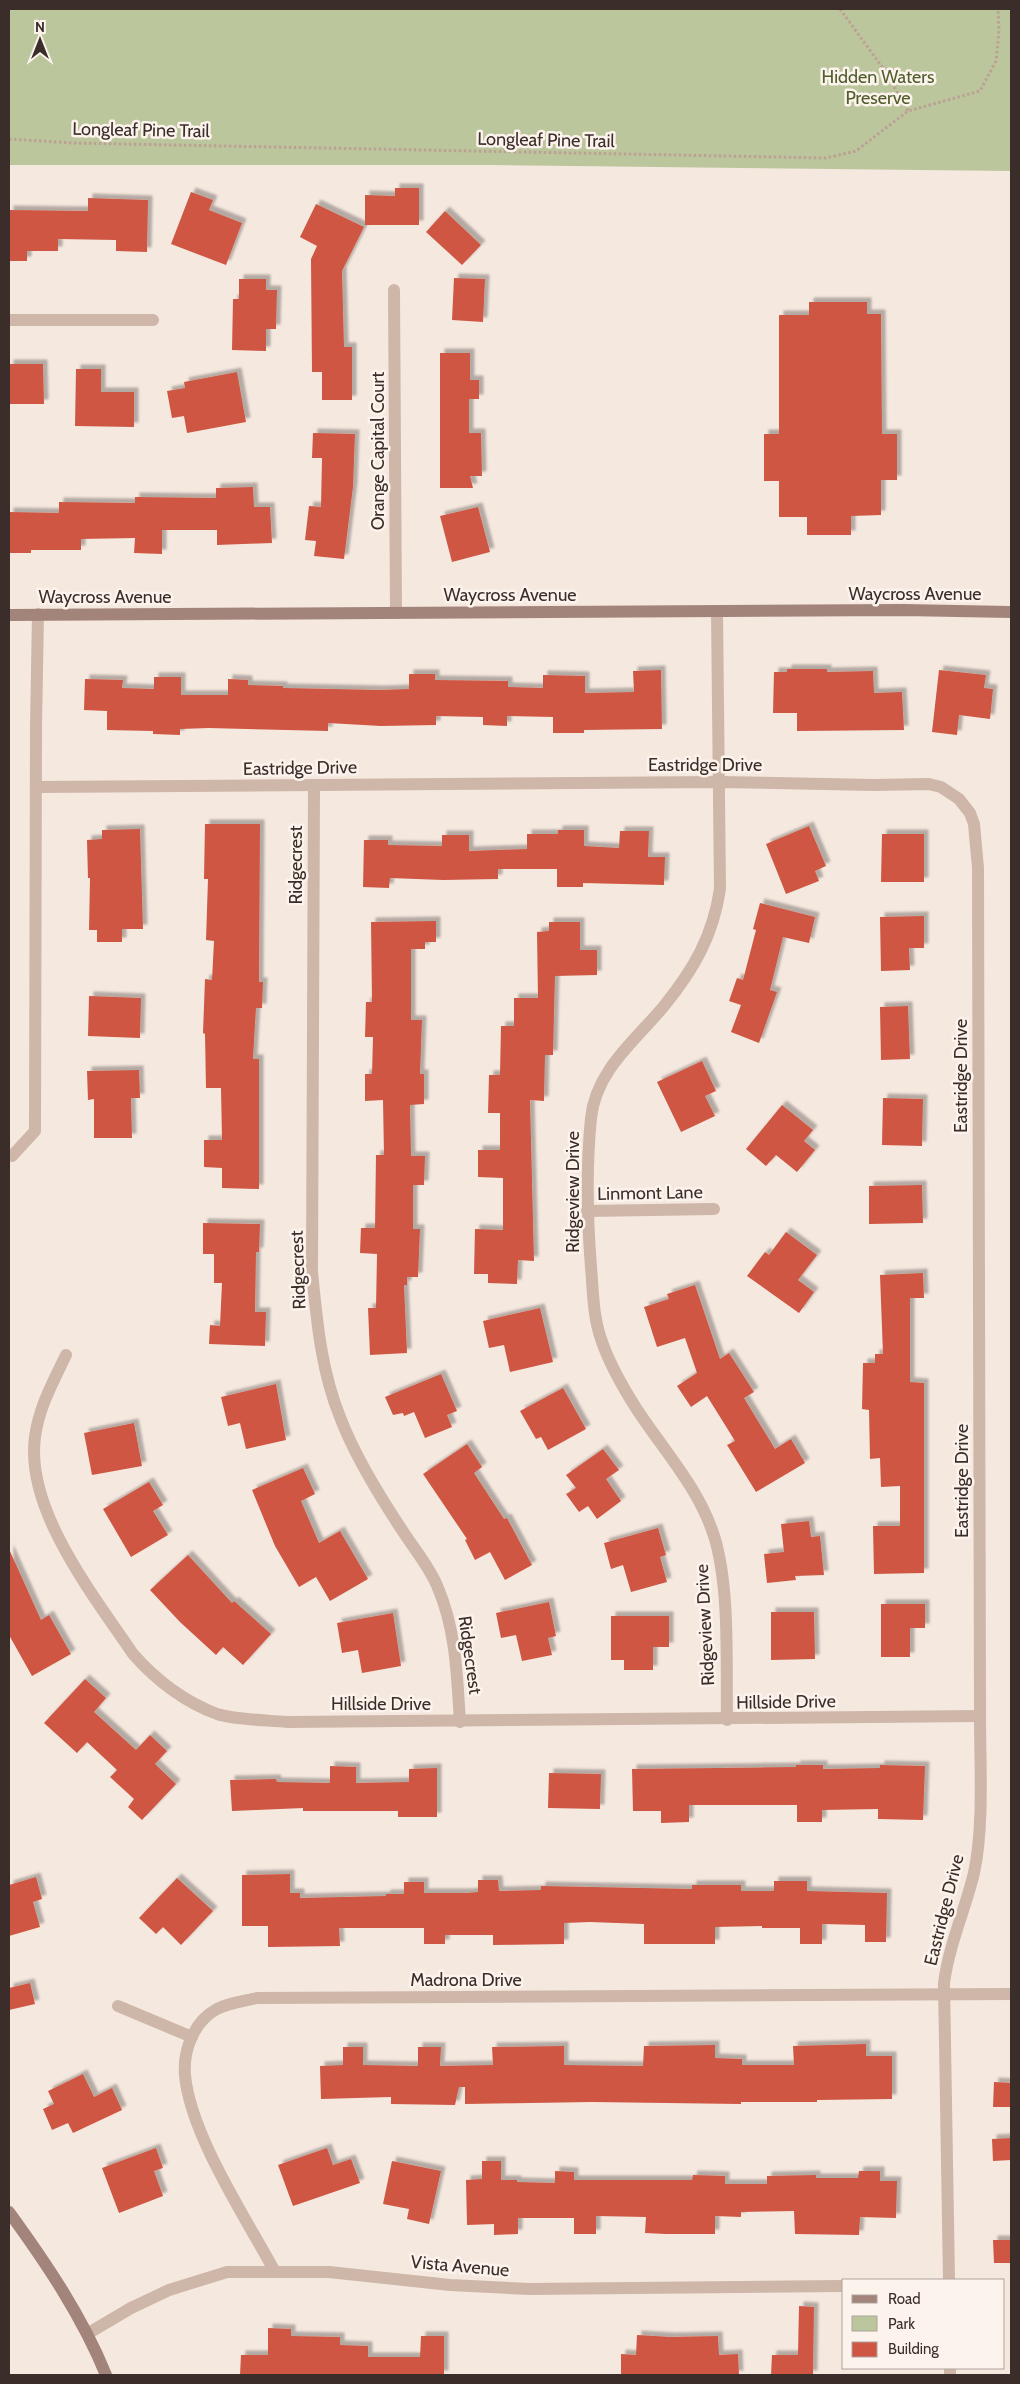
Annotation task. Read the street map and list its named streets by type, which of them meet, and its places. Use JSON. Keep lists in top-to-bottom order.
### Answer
{
  "streets": {
    "street": [
      "Orange Capital Court",
      "Waycross Avenue",
      "Eastridge Drive",
      "Ridgecrest",
      "Ridgeview Drive",
      "Linmont Lane",
      "Hillside Drive",
      "Madrona Drive",
      "Vista Avenue"
    ],
    "path": ["Longleaf Pine Trail"]
  },
  "crossings": [
    ["Orange Capital Court", "Waycross Avenue"],
    ["Waycross Avenue", "Ridgeview Drive"],
    ["Eastridge Drive", "Ridgecrest"],
    ["Eastridge Drive", "Ridgeview Drive"],
    ["Eastridge Drive", "Hillside Drive"],
    ["Eastridge Drive", "Madrona Drive"],
    ["Ridgecrest", "Hillside Drive"],
    ["Ridgeview Drive", "Linmont Lane"],
    ["Ridgeview Drive", "Hillside Drive"],
    ["Madrona Drive", "Vista Avenue"]
  ],
  "parks": ["Hidden Waters Preserve"],
  "legend": ["Road", "Park", "Building"],
  "north": "top"
}
